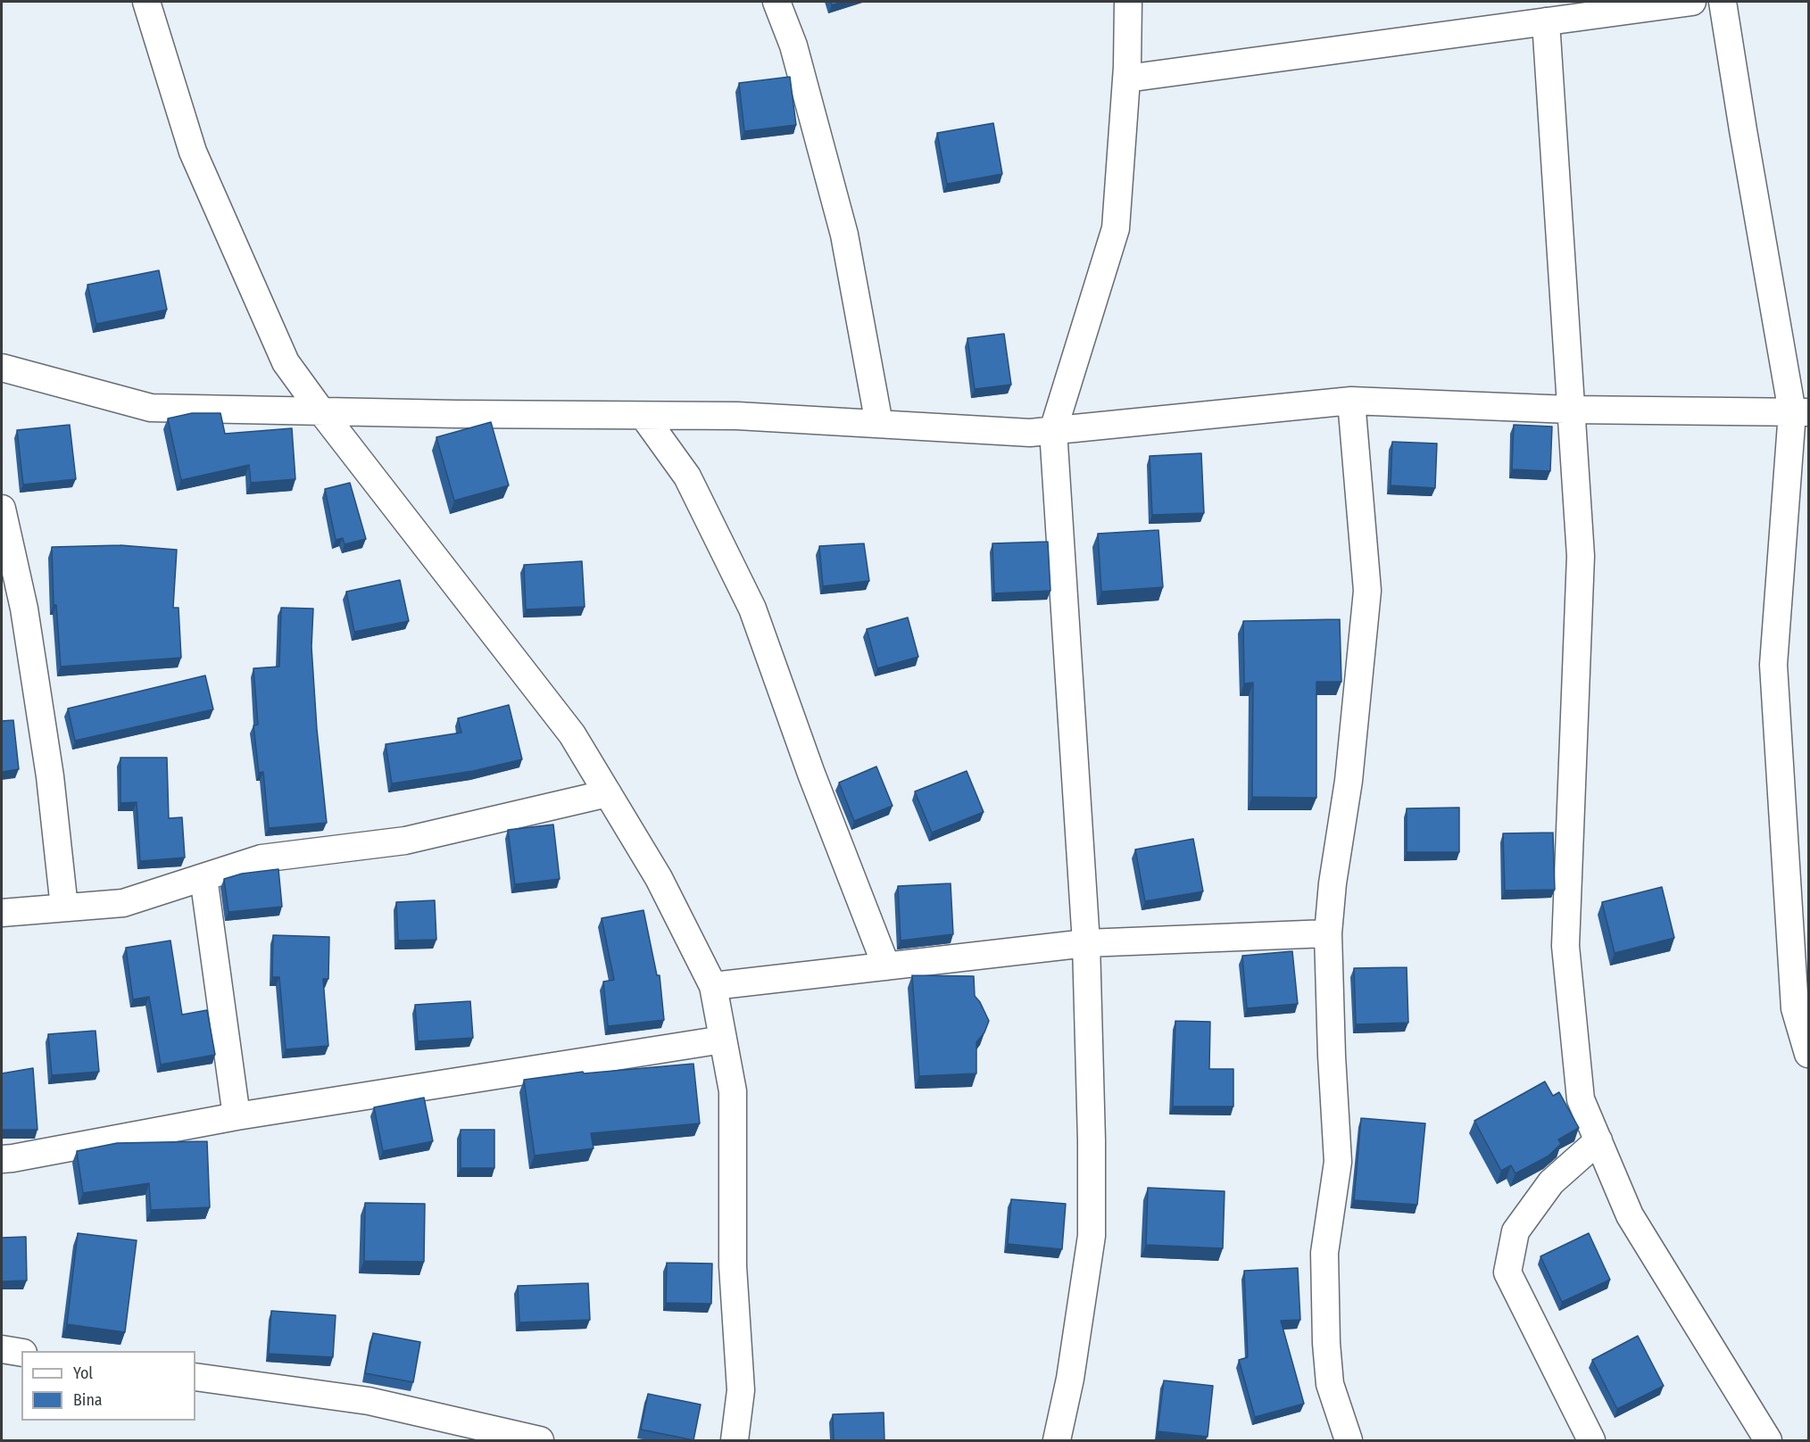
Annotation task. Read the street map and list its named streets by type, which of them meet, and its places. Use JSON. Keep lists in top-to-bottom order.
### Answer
{
  "legend": ["Yol", "Bina"]
}
